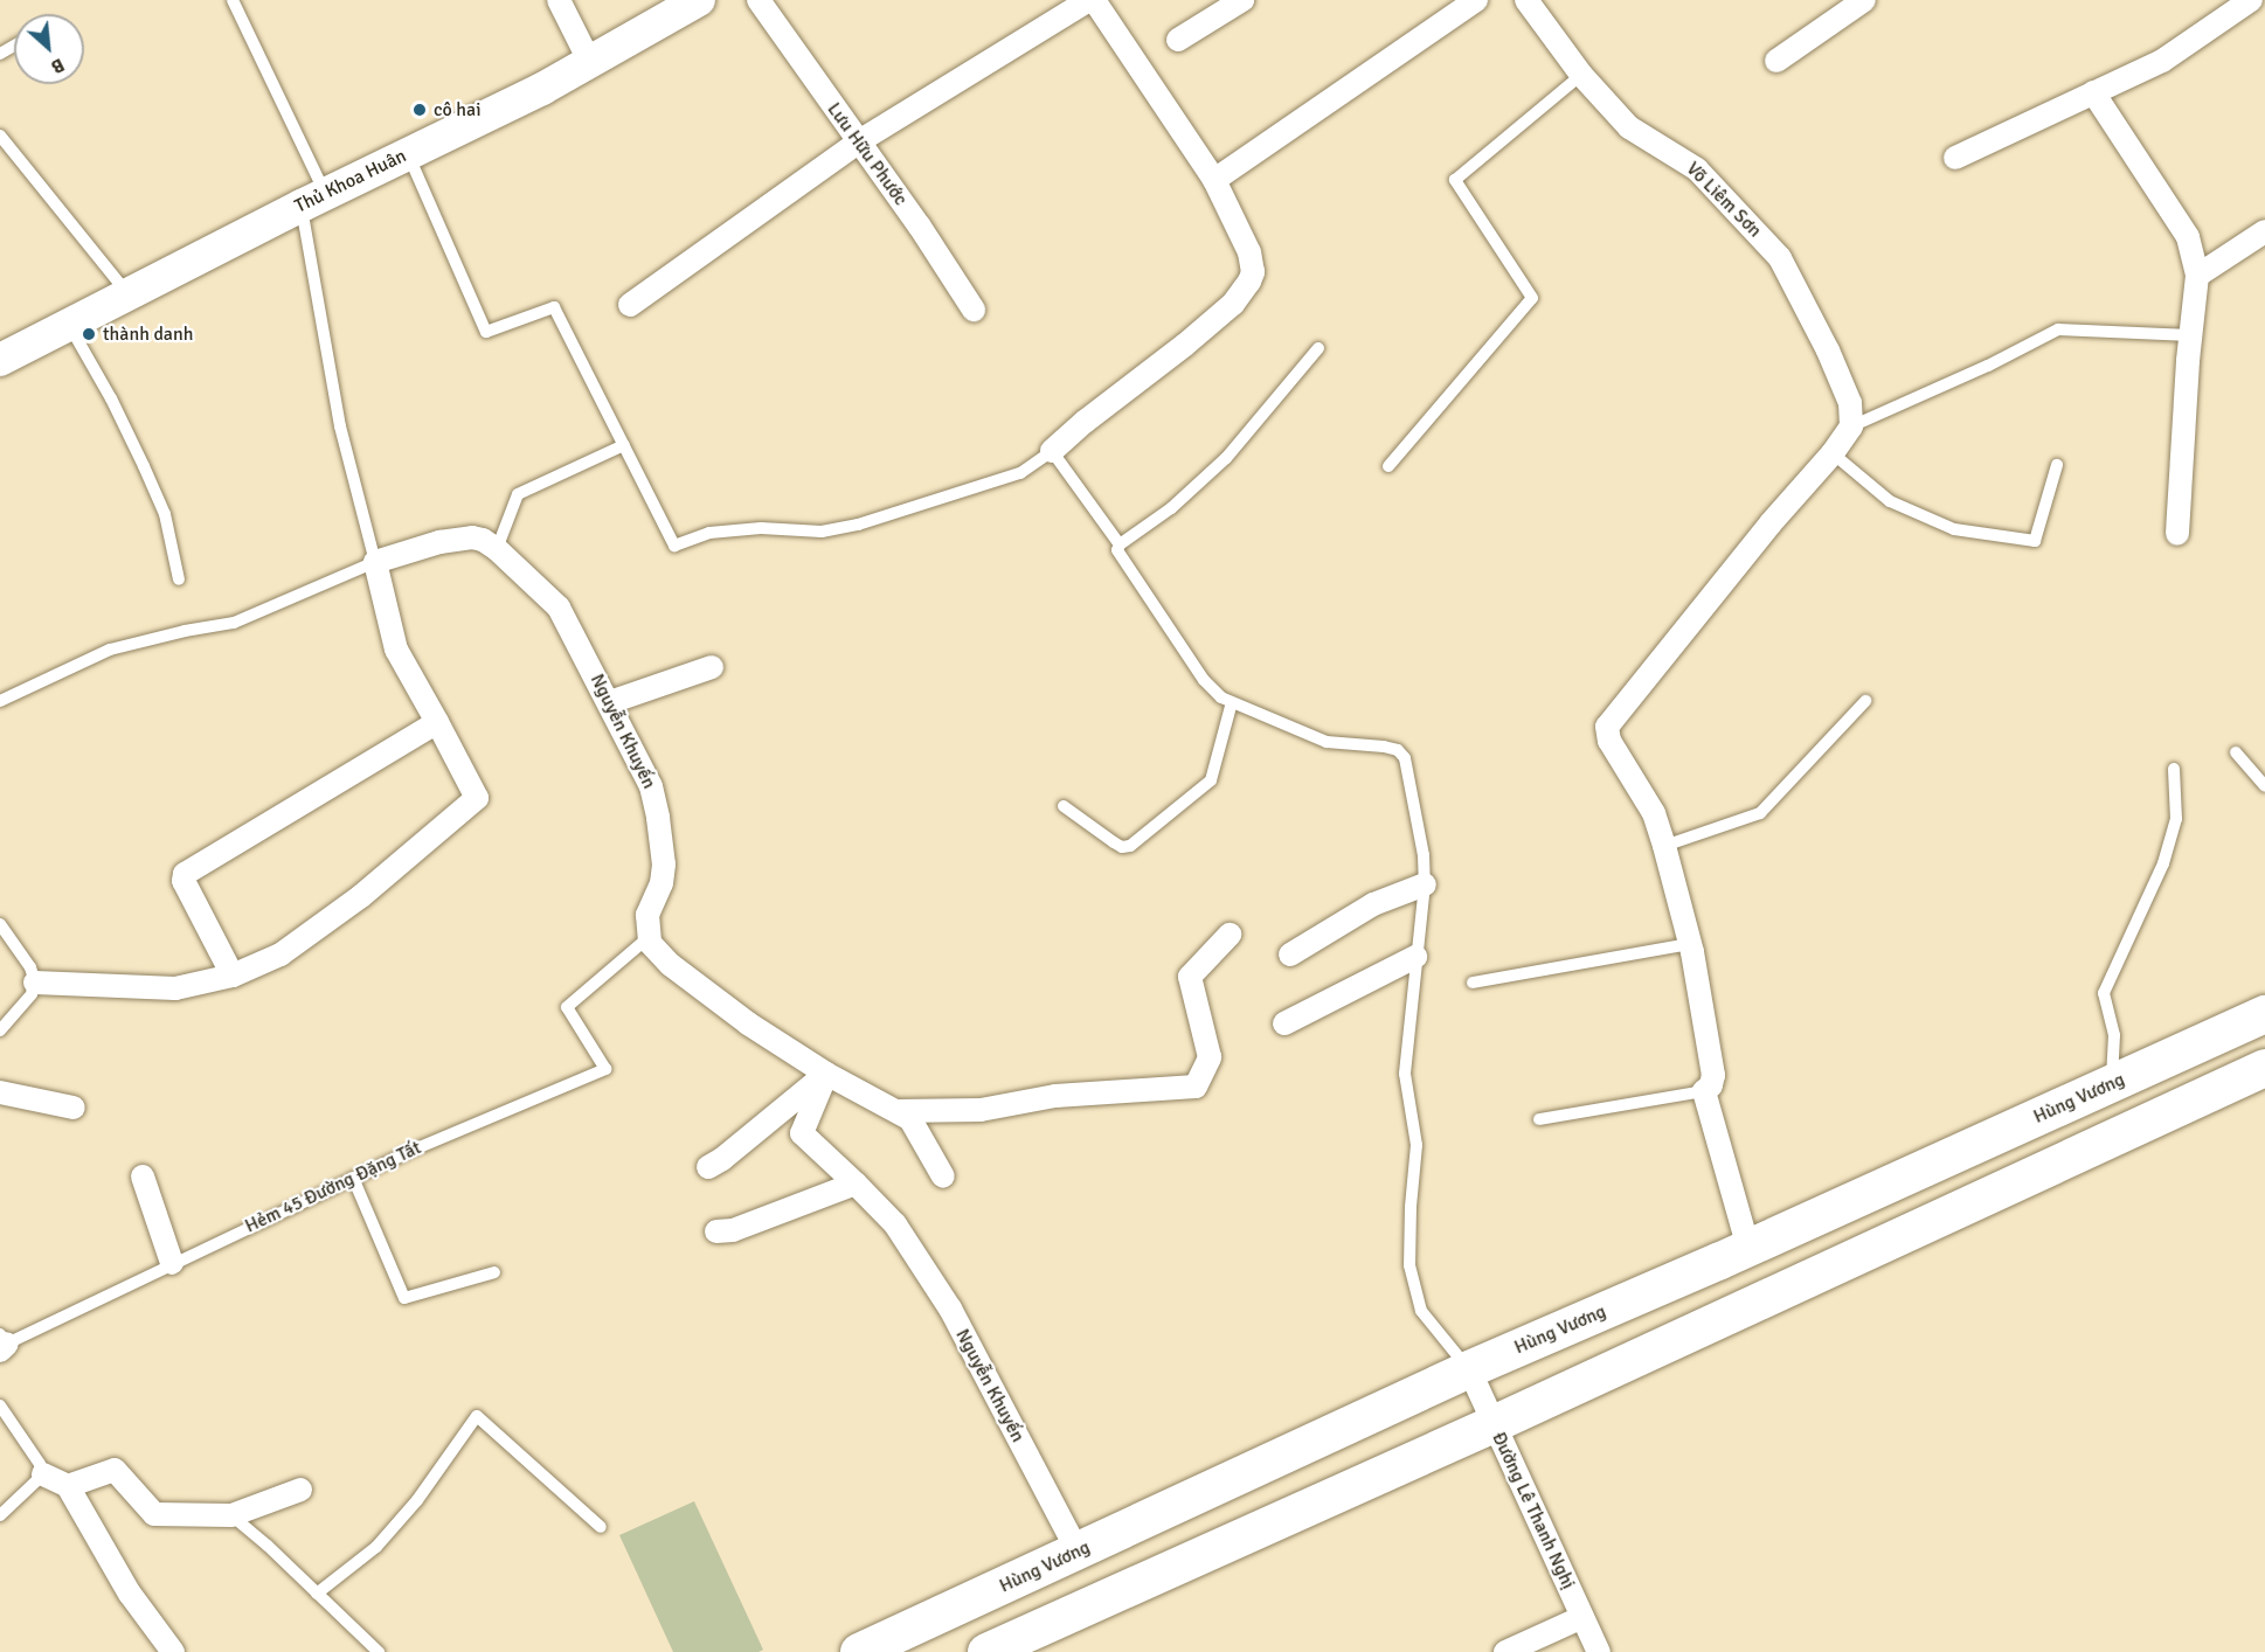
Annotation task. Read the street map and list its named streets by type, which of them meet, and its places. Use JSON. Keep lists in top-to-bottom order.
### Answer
{
  "streets": {
    "main road": ["Thủ Khoa Huân", "Hùng Vương"],
    "street": [
      "Lưu Hữu Phước",
      "Võ Liêm Sơn",
      "Nguyễn Khuyến",
      "Đường Lê Thanh Nghị"
    ],
    "lane": ["Hẻm 45 Đường Đặng Tất"]
  },
  "crossings": [
    ["Nguyễn Khuyến", "Hùng Vương"],
    ["Nguyễn Khuyến", "Hẻm 45 Đường Đặng Tất"],
    ["Hùng Vương", "Đường Lê Thanh Nghị"]
  ],
  "places": ["cô hai", "thành danh"],
  "north": "bottom right"
}
